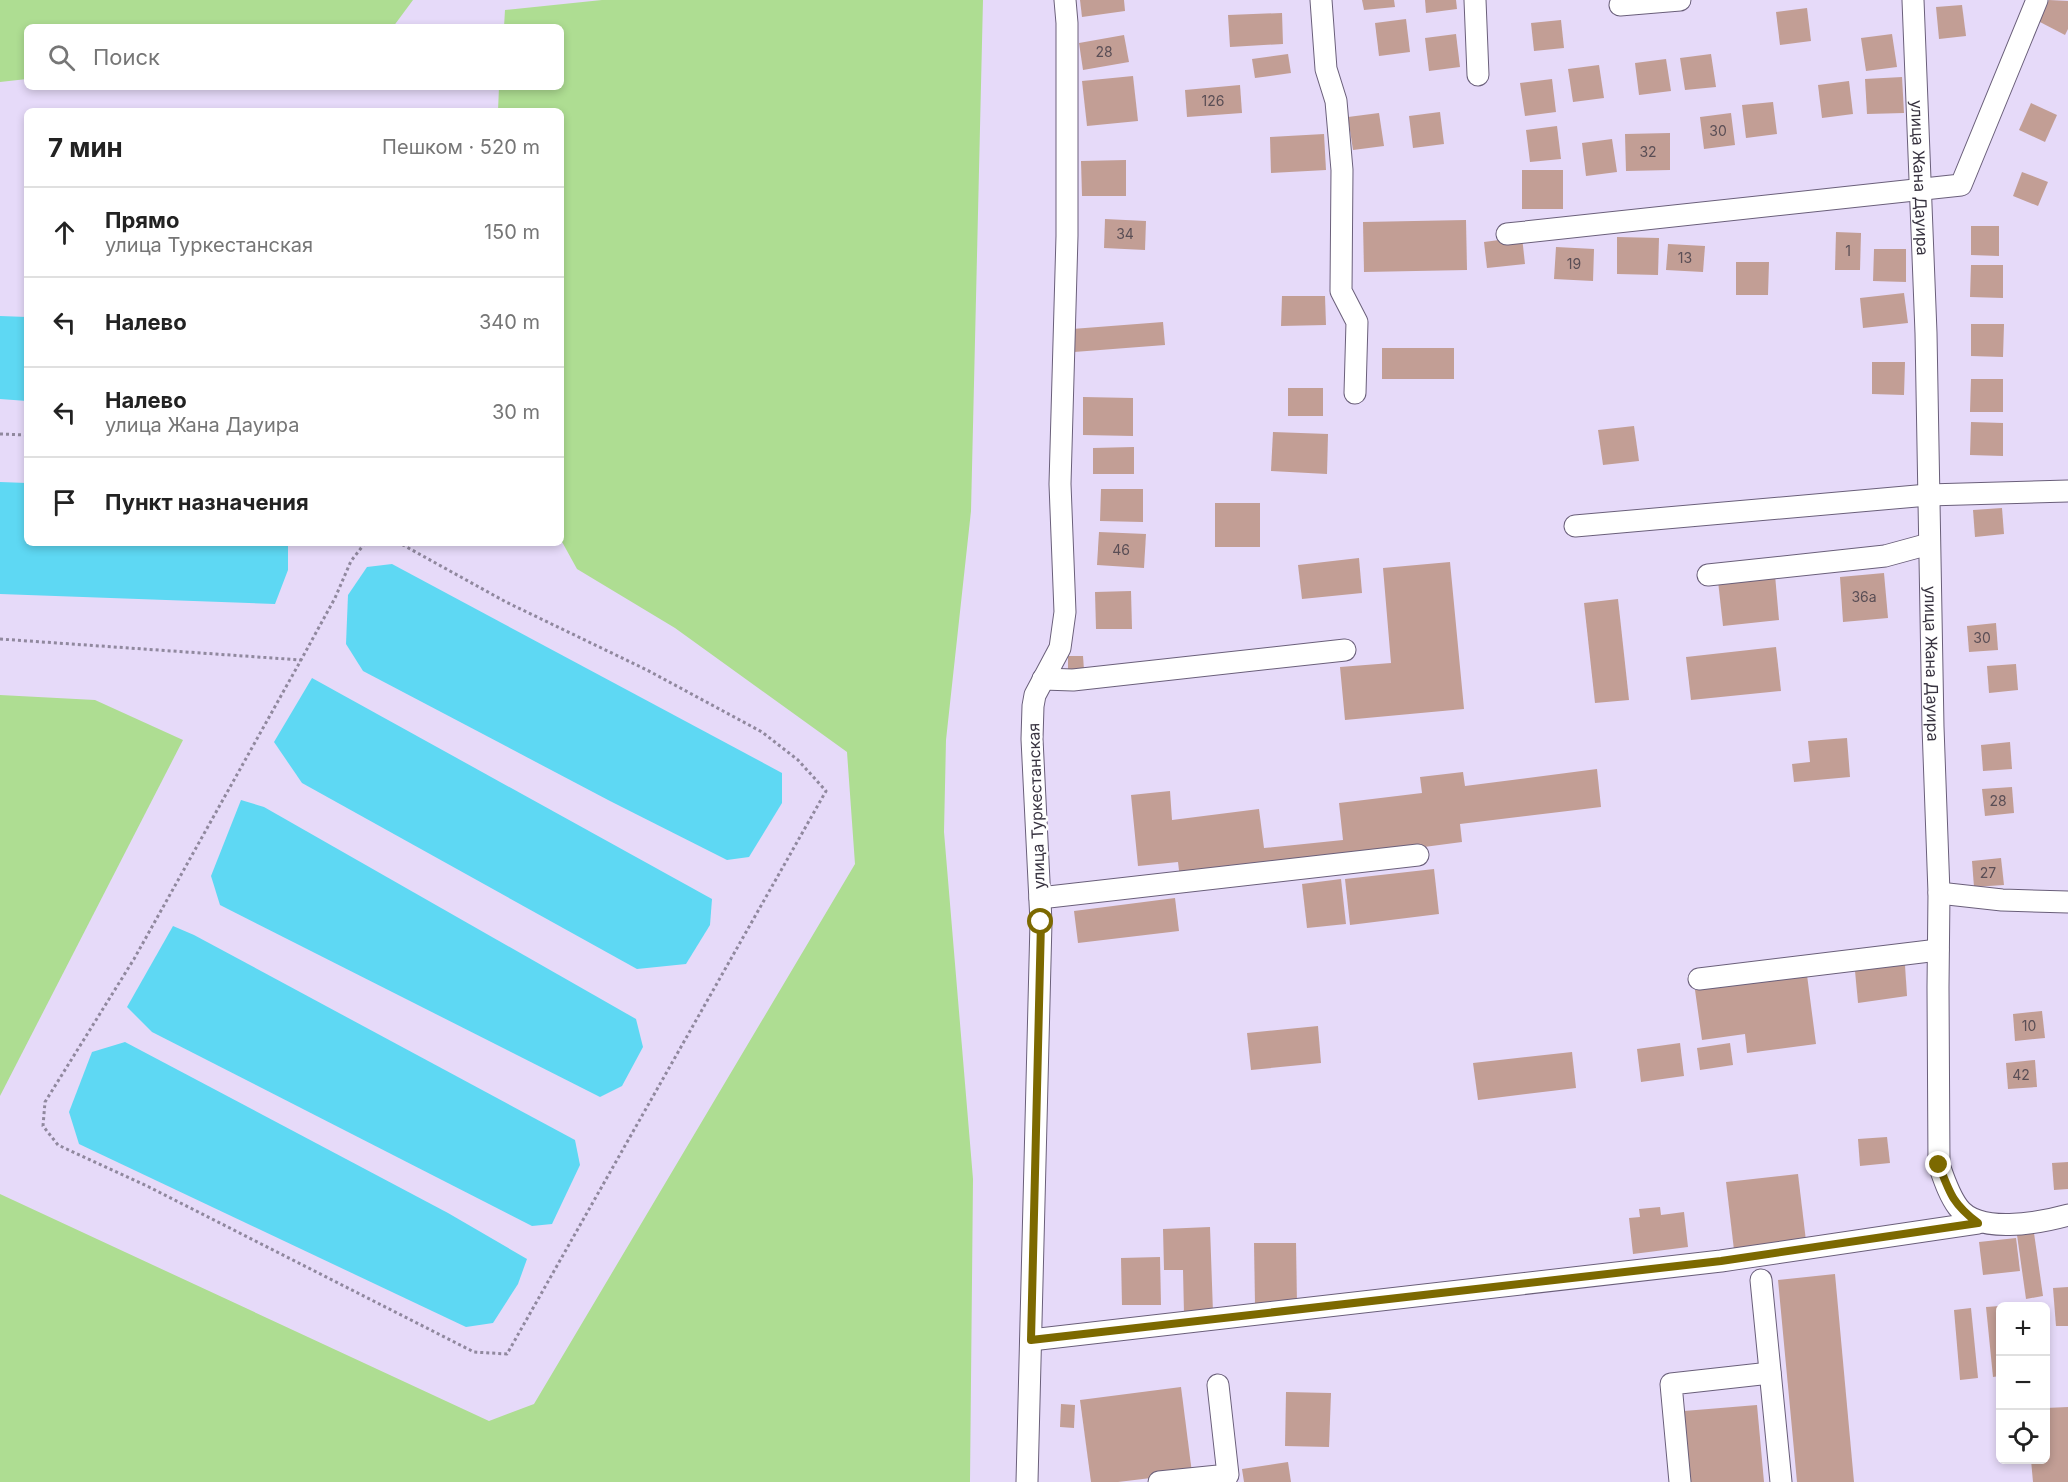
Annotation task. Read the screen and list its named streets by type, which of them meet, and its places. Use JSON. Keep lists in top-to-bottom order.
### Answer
{
  "streets": {
    "street": ["улица Жана Дауира", "улица Туркестанская"]
  },
  "house_numbers": [
    "28",
    "126",
    "30",
    "32",
    "34",
    "1",
    "13",
    "19",
    "46",
    "36а",
    "30",
    "28",
    "27",
    "10",
    "42"
  ],
  "page": {
    "search": "Поиск",
    "heading": ["7 мин", "Пешком · 520 m"],
    "list": [
      ["Прямо", "улица Туркестанская", "150 m"],
      ["Налево", "340 m"],
      ["Налево", "улица Жана Дауира", "30 m"],
      "Пункт назначения"
    ],
    "map_buttons": ["+", "−"]
  }
}
